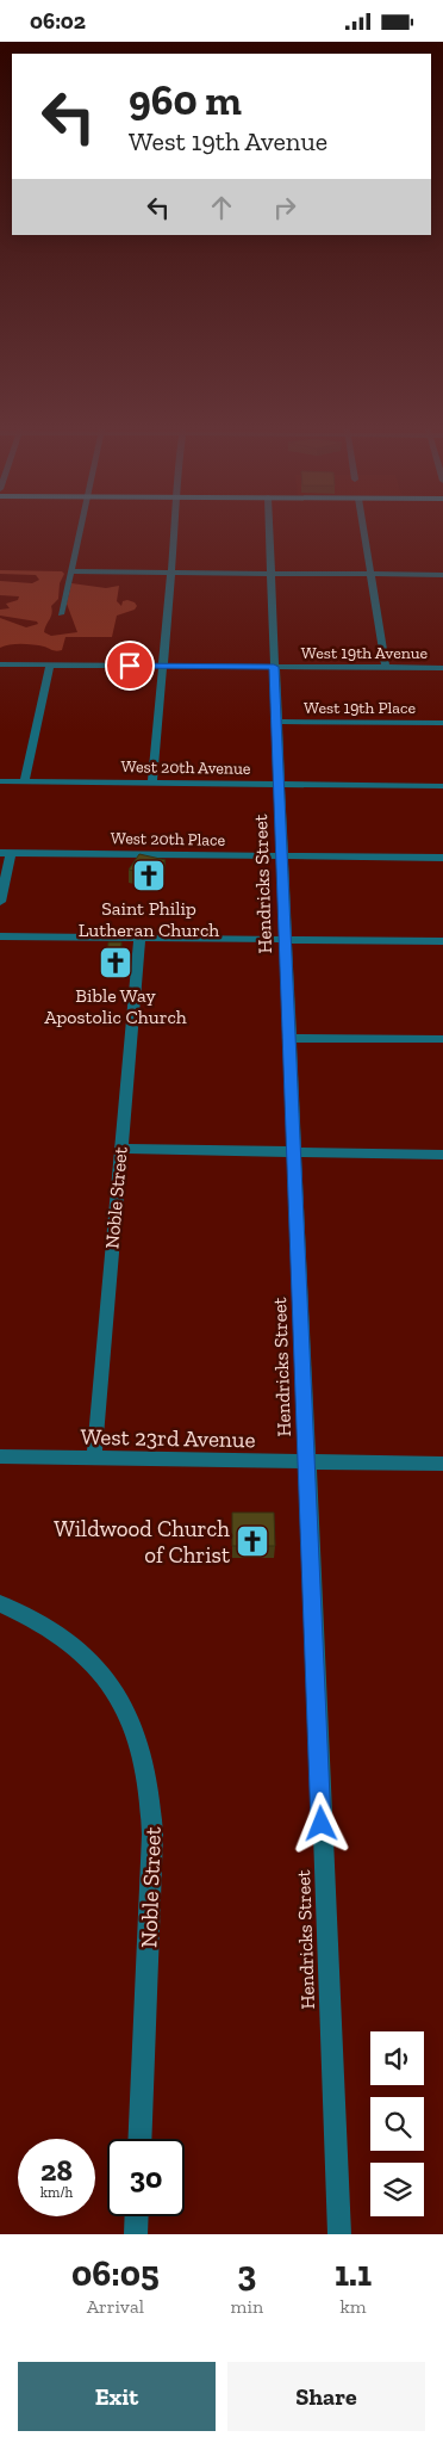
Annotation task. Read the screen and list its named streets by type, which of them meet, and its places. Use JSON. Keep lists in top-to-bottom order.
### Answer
{
  "streets": {
    "street": [
      "West 19th Avenue",
      "West 19th Place",
      "West 20th Avenue",
      "West 20th Place",
      "Hendricks Street",
      "Noble Street",
      "West 23rd Avenue"
    ]
  },
  "crossings": [
    ["West 19th Avenue", "Hendricks Street"],
    ["West 19th Place", "Hendricks Street"],
    ["West 20th Avenue", "Hendricks Street"],
    ["West 20th Place", "Hendricks Street"],
    ["Hendricks Street", "West 23rd Avenue"],
    ["Noble Street", "West 23rd Avenue"]
  ],
  "places": {
    "church": ["Saint Philip Lutheran Church", "Bible Way Apostolic Church", "Wildwood Church of Christ"]
  },
  "page": {
    "status": "06:02",
    "turn": ["960 m", "West 19th Avenue"],
    "speed": "28 km/h",
    "limit": "30",
    "eta": [
      "06:05",
      "Arrival",
      "3",
      "min",
      "1.1",
      "km"
    ],
    "buttons": ["Exit", "Share"]
  }
}
